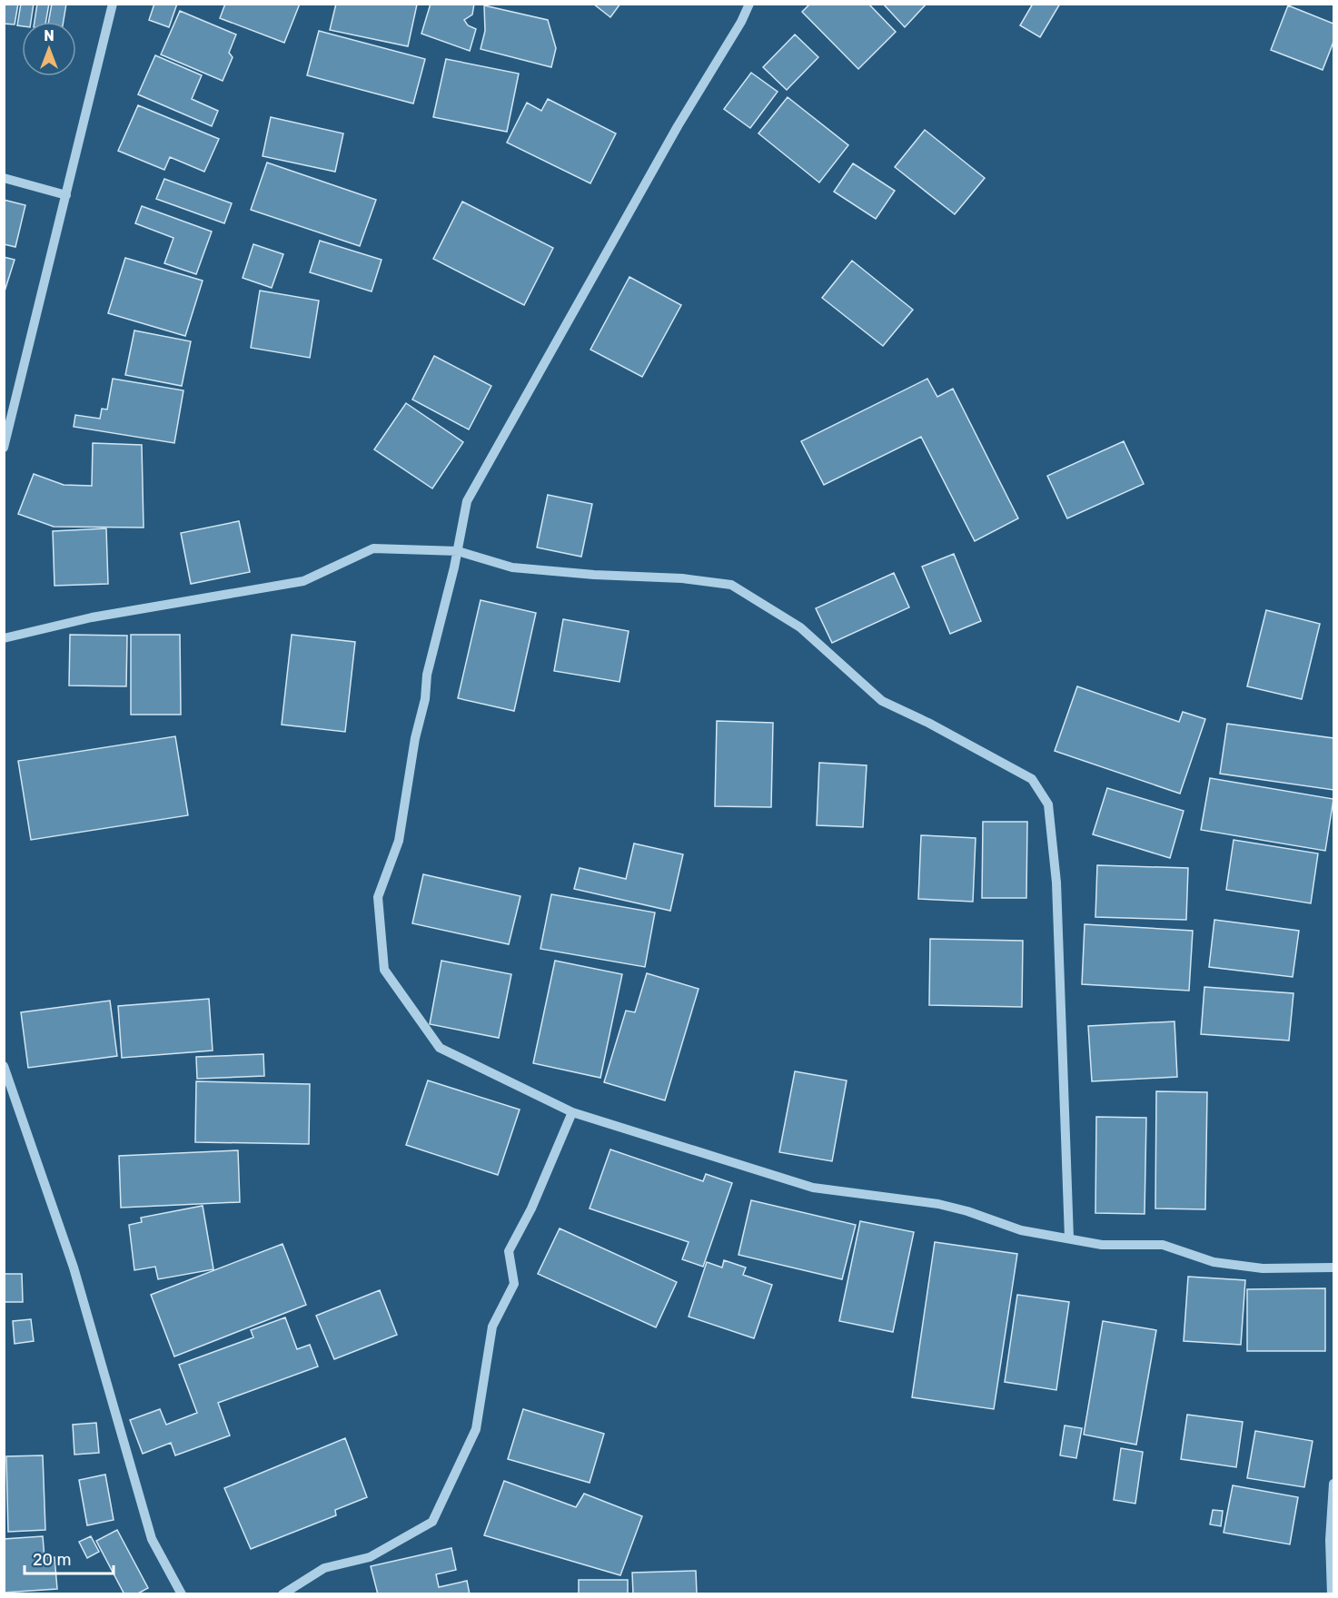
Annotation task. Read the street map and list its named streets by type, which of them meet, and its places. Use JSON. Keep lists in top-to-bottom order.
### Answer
{
  "scale_bar": "20 m",
  "north": "top"
}
